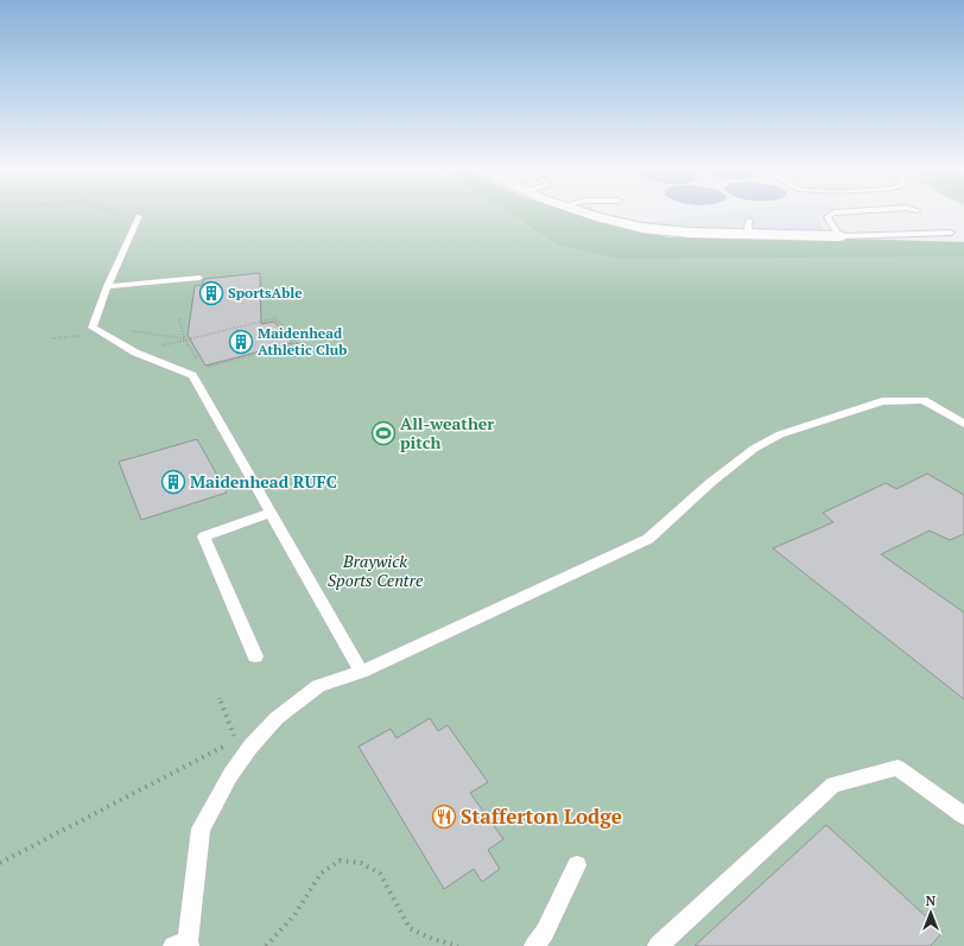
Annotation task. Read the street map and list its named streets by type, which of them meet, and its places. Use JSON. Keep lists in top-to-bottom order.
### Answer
{
  "parks": ["Braywick Sports Centre"],
  "places": {
    "building": ["SportsAble", "Maidenhead Athletic Club", "Maidenhead RUFC"],
    "sports": ["All-weather pitch"],
    "restaurant": ["Stafferton Lodge"]
  },
  "north": "top"
}
